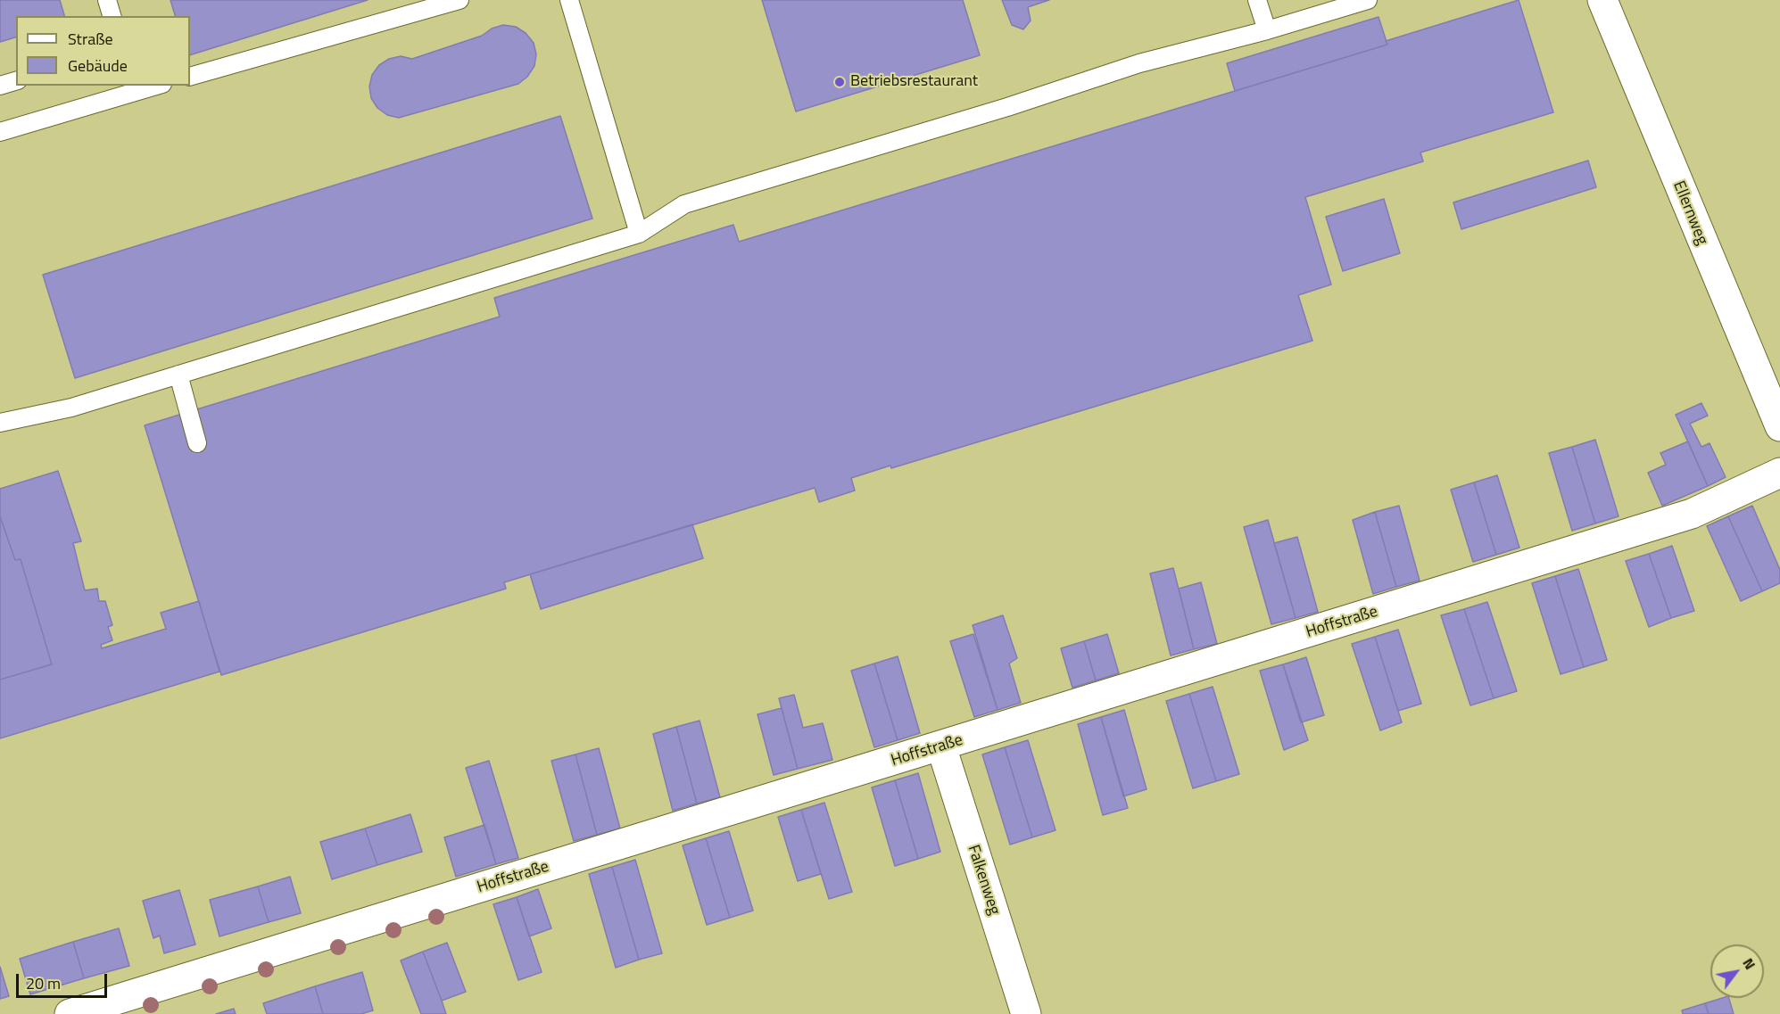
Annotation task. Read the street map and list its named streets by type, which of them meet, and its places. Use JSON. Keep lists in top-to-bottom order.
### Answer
{
  "streets": {
    "street": ["Ellernweg", "Hoffstraße", "Falkenweg"]
  },
  "crossings": [
    ["Hoffstraße", "Falkenweg"]
  ],
  "places": ["Betriebsrestaurant"],
  "legend": ["Straße", "Gebäude"],
  "scale_bar": "20 m",
  "north": "top right"
}
